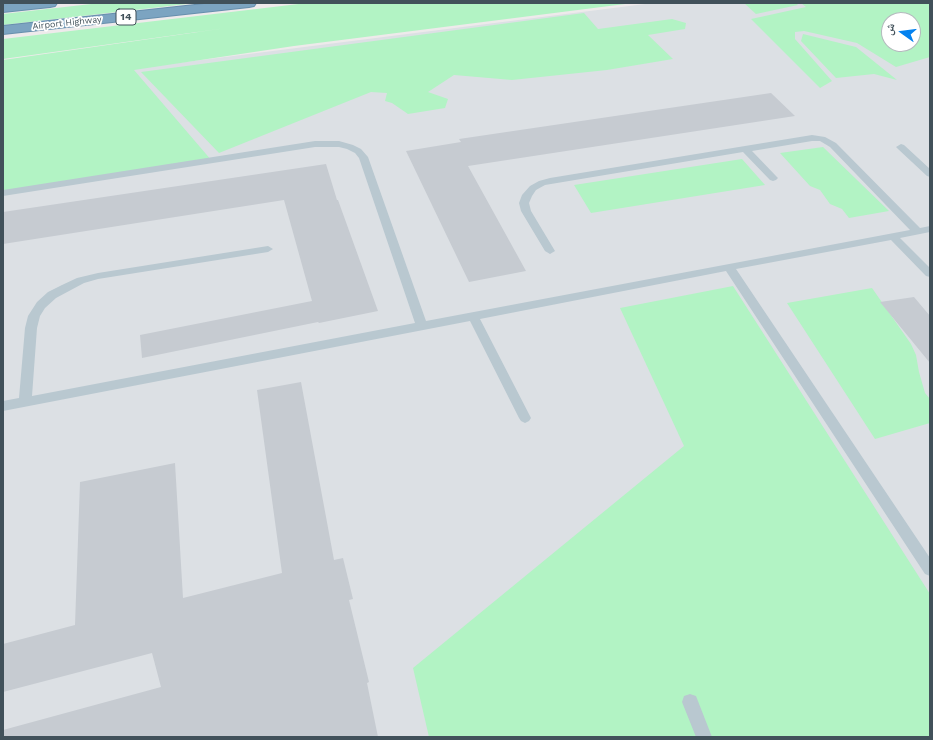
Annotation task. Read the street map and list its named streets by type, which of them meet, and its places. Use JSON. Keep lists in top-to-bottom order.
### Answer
{
  "streets": {
    "highway": ["14", "Airport Highway"]
  },
  "north": "left"
}
